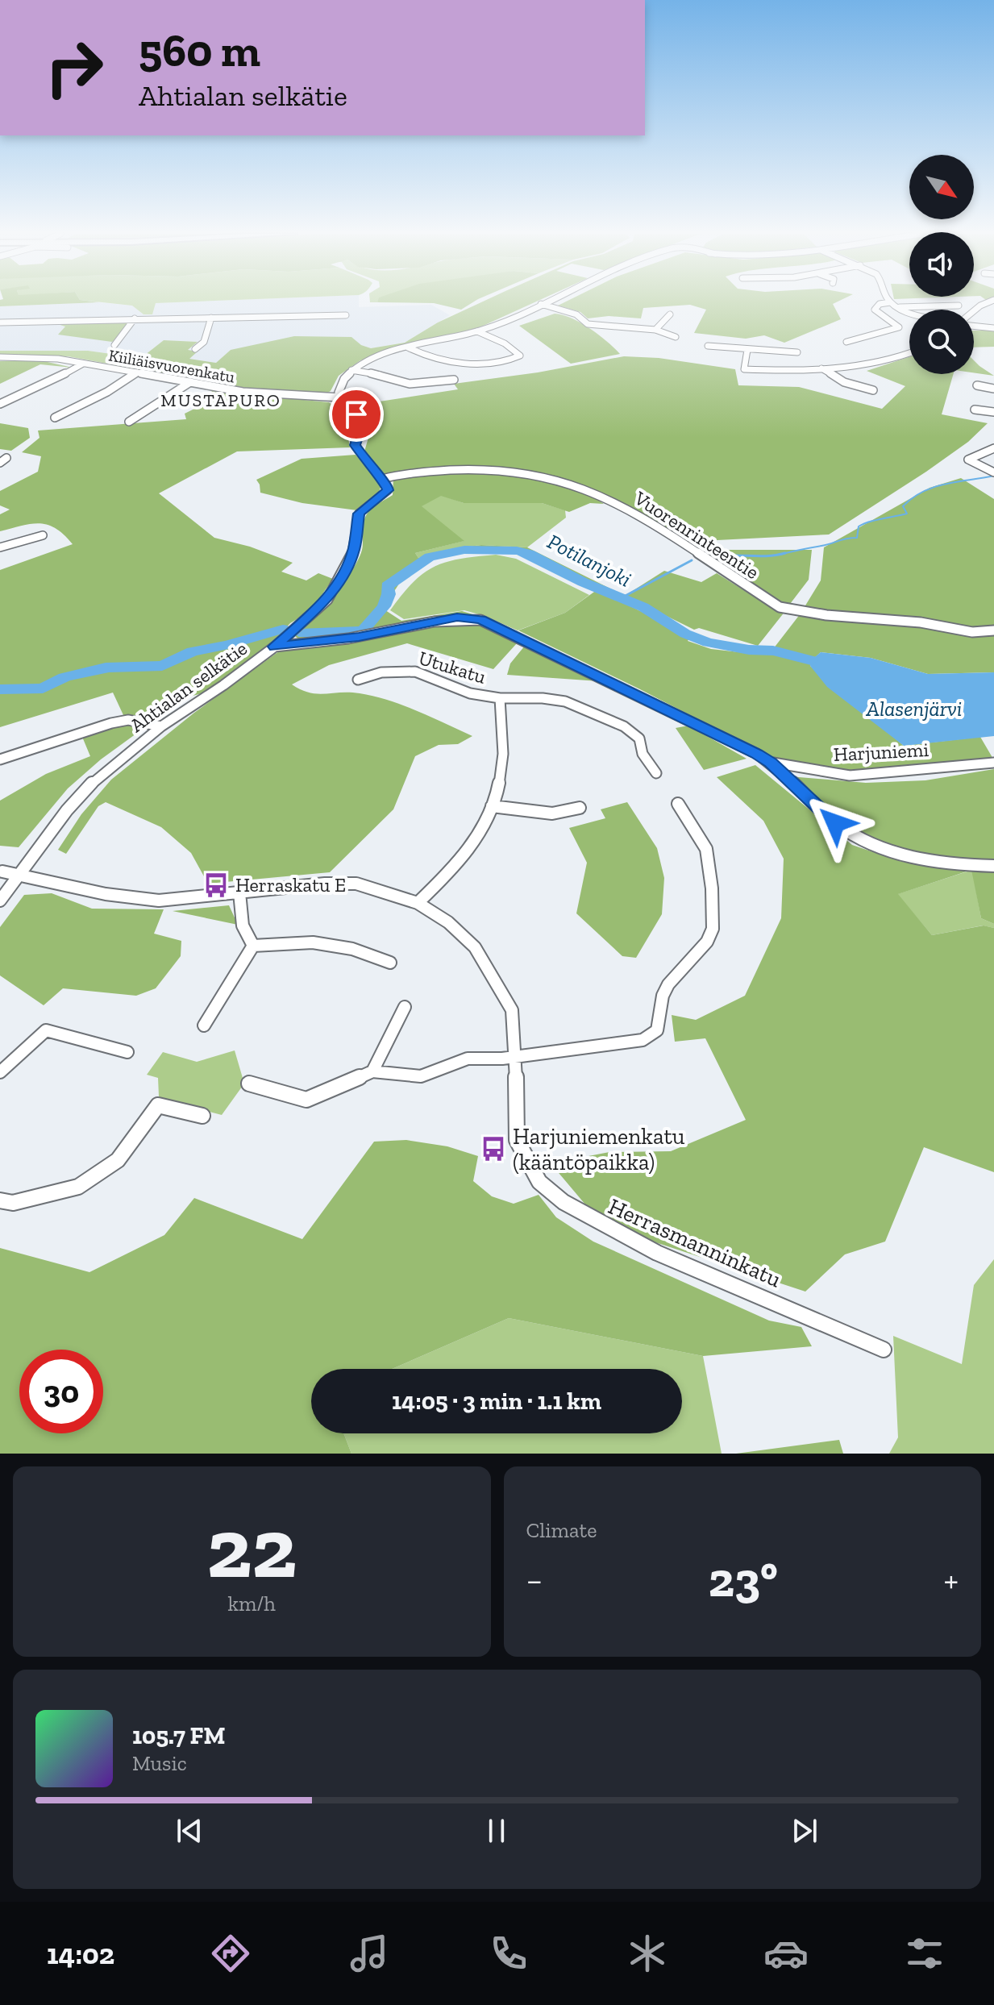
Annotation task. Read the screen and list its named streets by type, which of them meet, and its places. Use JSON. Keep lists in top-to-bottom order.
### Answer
{
  "streets": {
    "street": [
      "Kiiliäisvuorenkatu",
      "Vuorenrinteentie",
      "Utukatu",
      "Ahtialan selkätie",
      "Harjuniemi",
      "Herrasmanninkatu"
    ]
  },
  "crossings": [
    ["Vuorenrinteentie", "Ahtialan selkätie"],
    ["Ahtialan selkätie", "Harjuniemi"],
    ["Ahtialan selkätie", "Herrasmanninkatu"]
  ],
  "districts": ["MUSTAPURO"],
  "water": ["Potilanjoki", "Alasenjärvi"],
  "places": {
    "bus stop": ["Herraskatu E", "Harjuniemenkatu (kääntöpaikka)"]
  },
  "north": "bottom right",
  "page": {
    "turn": ["560 m", "Ahtialan selkätie"],
    "limit": "30",
    "trip": "14:05 · 3 min · 1.1 km",
    "tile": [
      ["22", "km/h"],
      "Climate"
    ],
    "heat": ["−", "23°", "+"],
    "song": ["105.7 FM", "Music"],
    "tabs": "14:02"
  }
}
